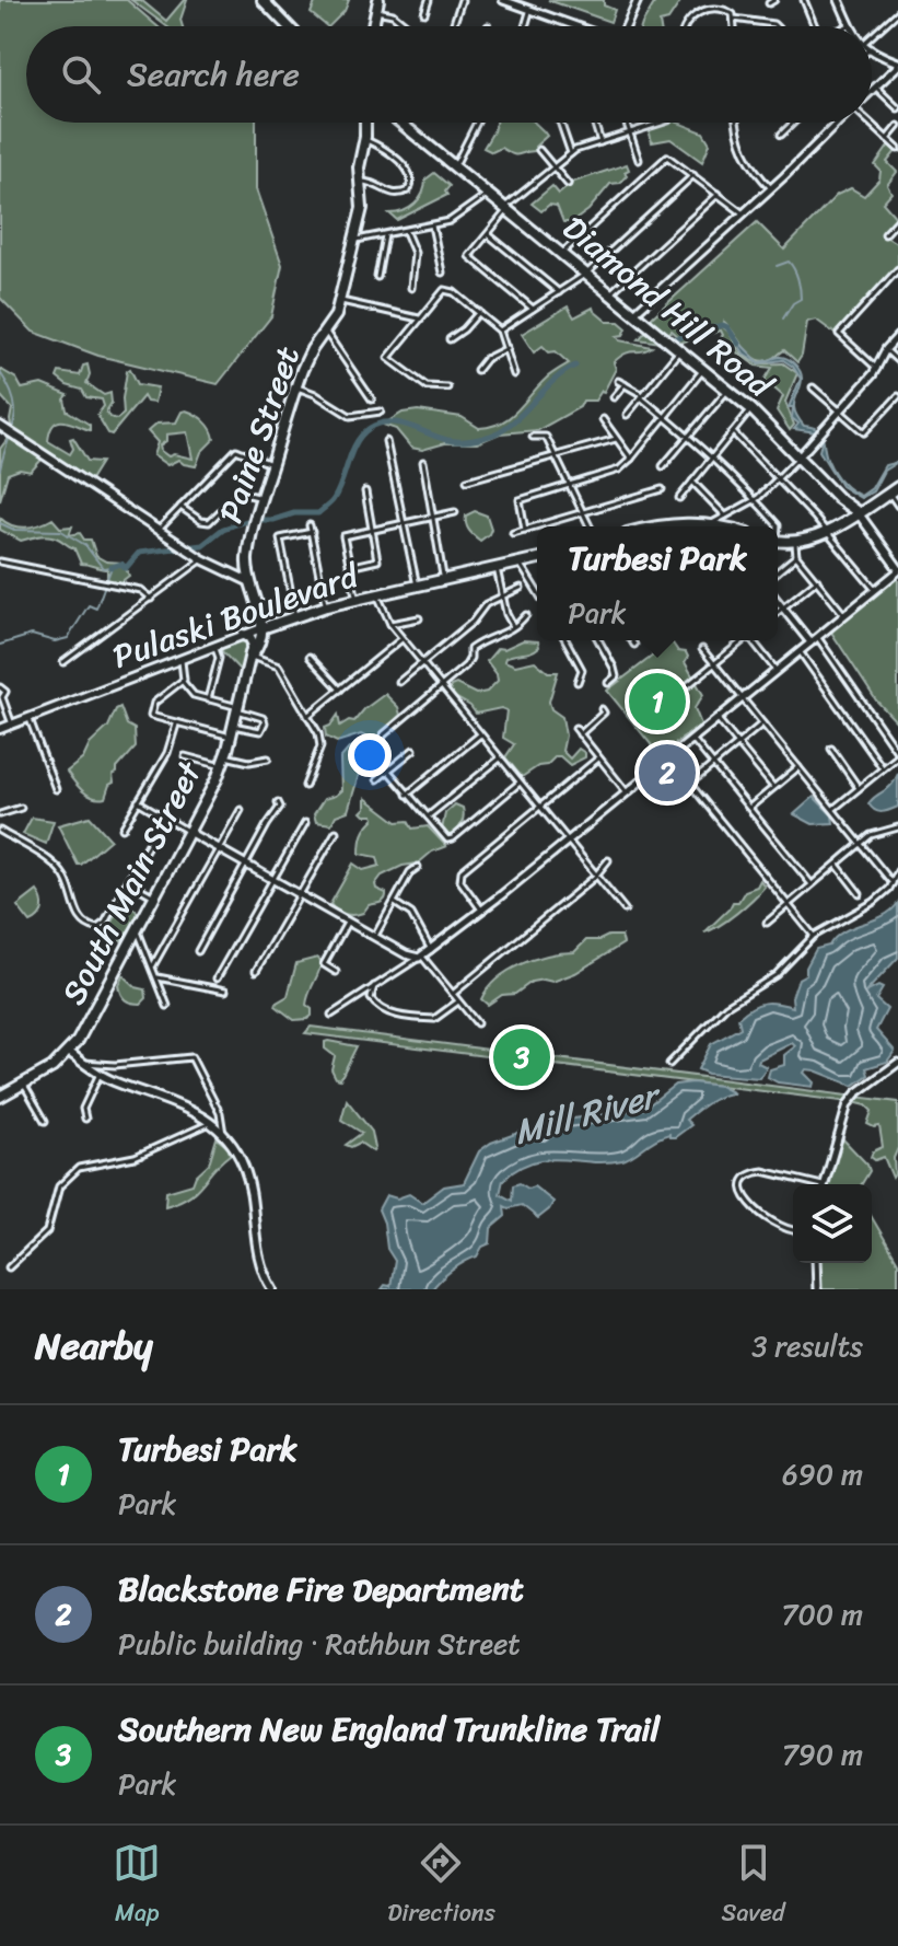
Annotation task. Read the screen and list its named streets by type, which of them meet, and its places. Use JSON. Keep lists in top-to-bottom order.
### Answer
{
  "streets": {
    "main road": [
      "Diamond Hill Road",
      "Paine Street",
      "Pulaski Boulevard",
      "South Main Street"
    ]
  },
  "crossings": [
    ["Pulaski Boulevard", "South Main Street"]
  ],
  "water": ["Mill River"],
  "page": {
    "search": "Search here",
    "popup": ["Turbesi Park", "Park"],
    "pins": ["1", "2", "3"],
    "heading": ["Nearby", "3 results"],
    "list": [
      {
        "mark": "1",
        "name": "Turbesi Park",
        "note": "Park",
        "value": "690 m"
      },
      {
        "mark": "2",
        "name": "Blackstone Fire Department",
        "note": "Public building · Rathbun Street",
        "value": "700 m"
      },
      {
        "mark": "3",
        "name": "Southern New England Trunkline Trail",
        "note": "Park",
        "value": "790 m"
      }
    ],
    "nav": ["Map", "Directions", "Saved"]
  }
}
